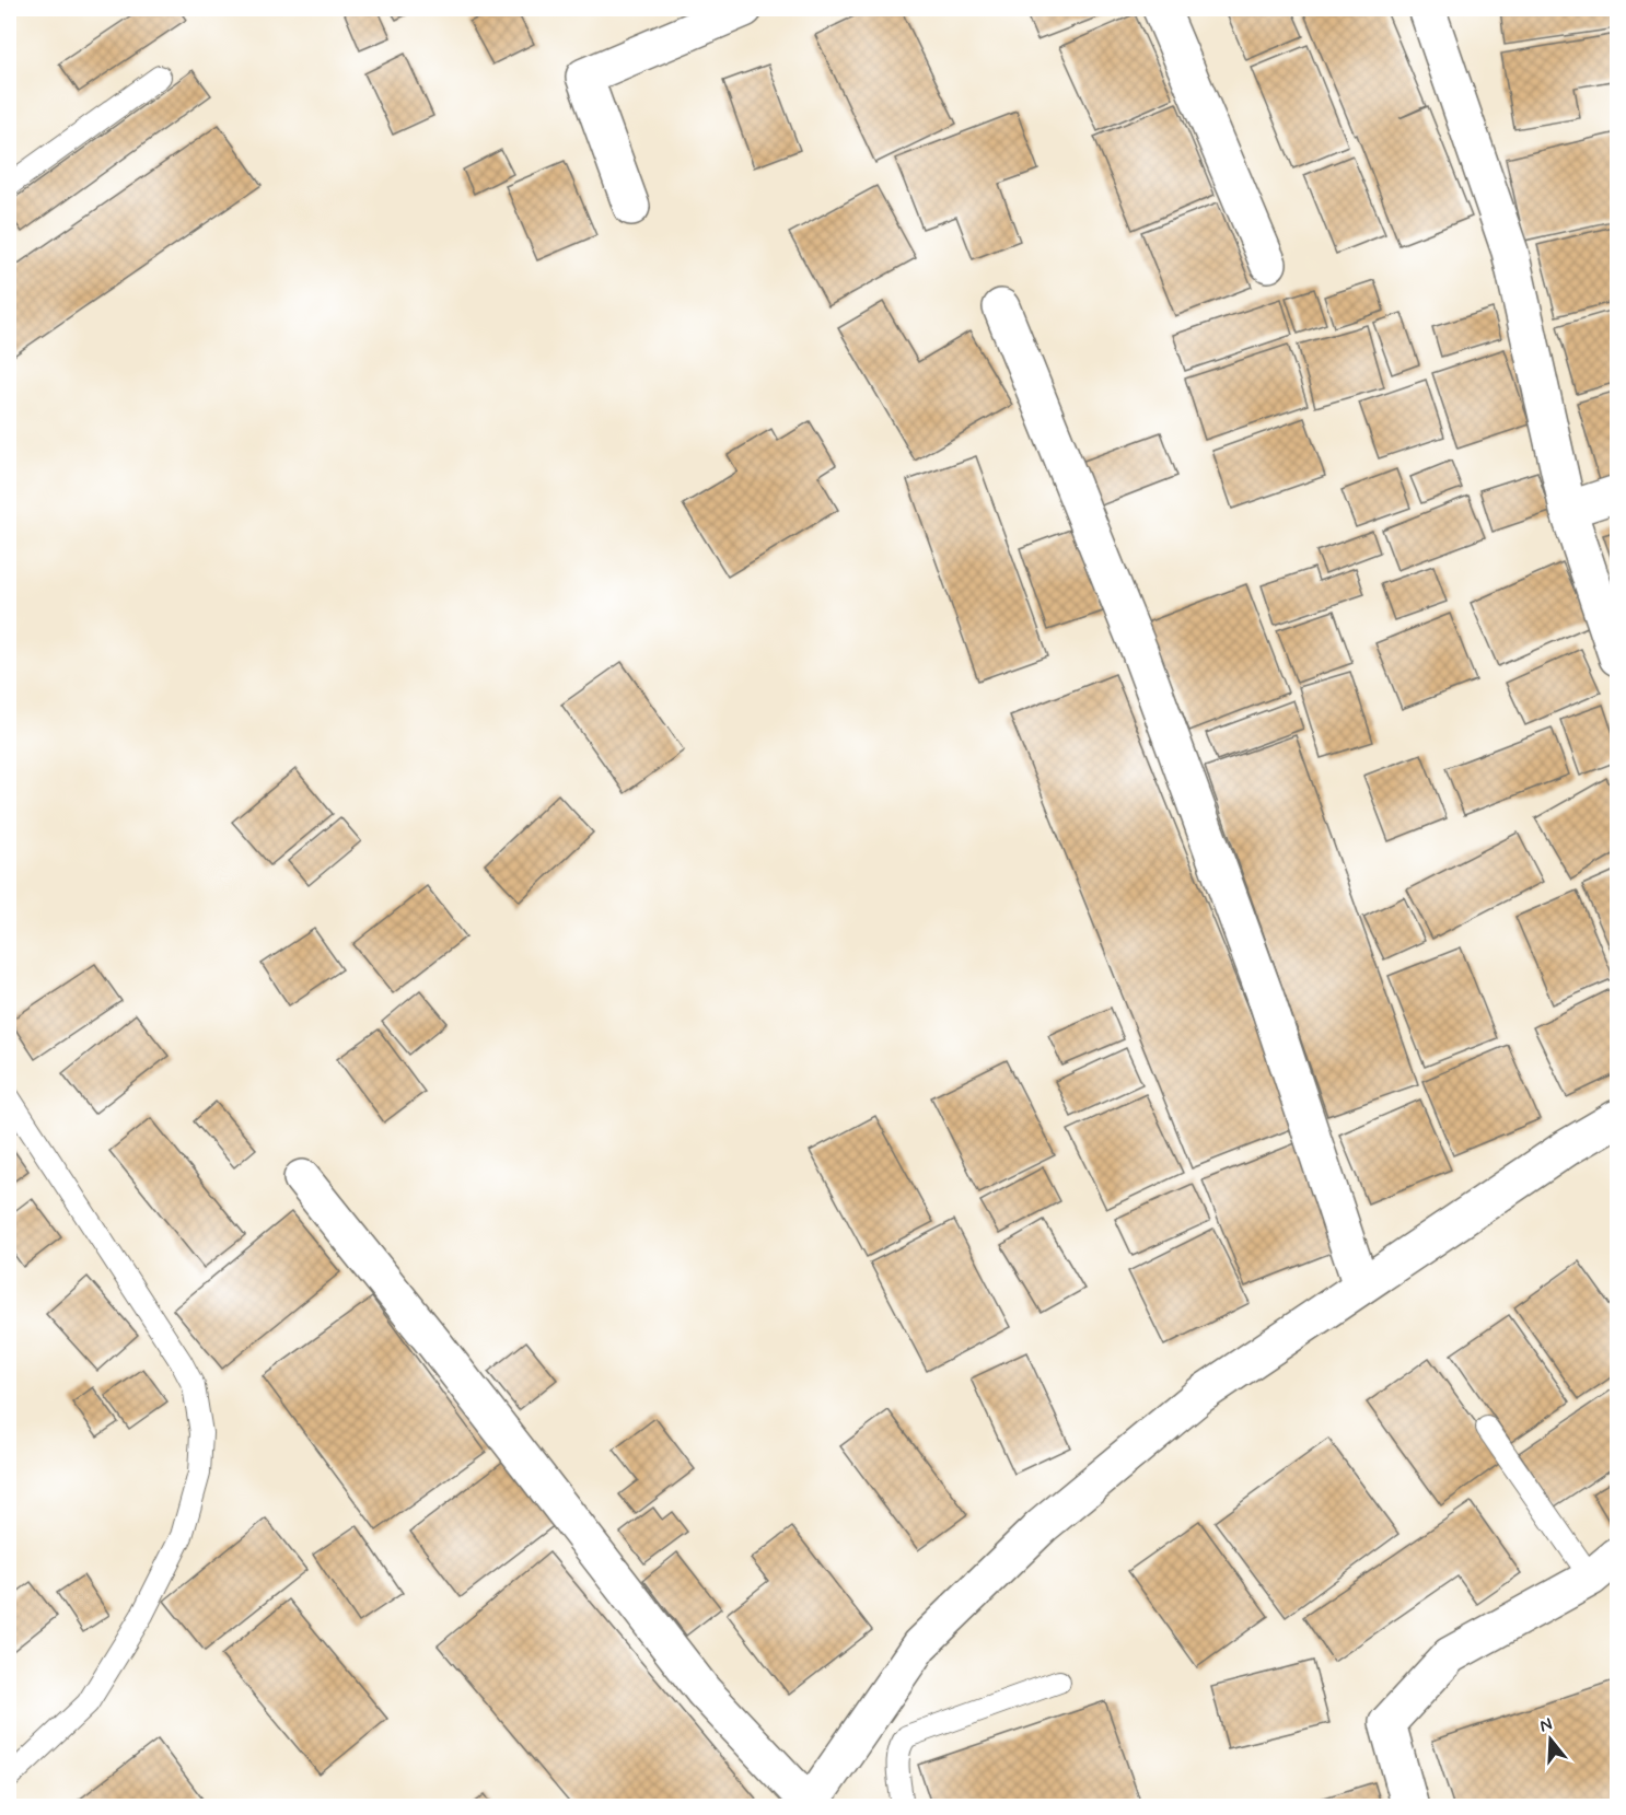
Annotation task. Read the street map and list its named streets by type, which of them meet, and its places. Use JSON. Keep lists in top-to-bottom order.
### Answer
{
  "north": "top"
}
